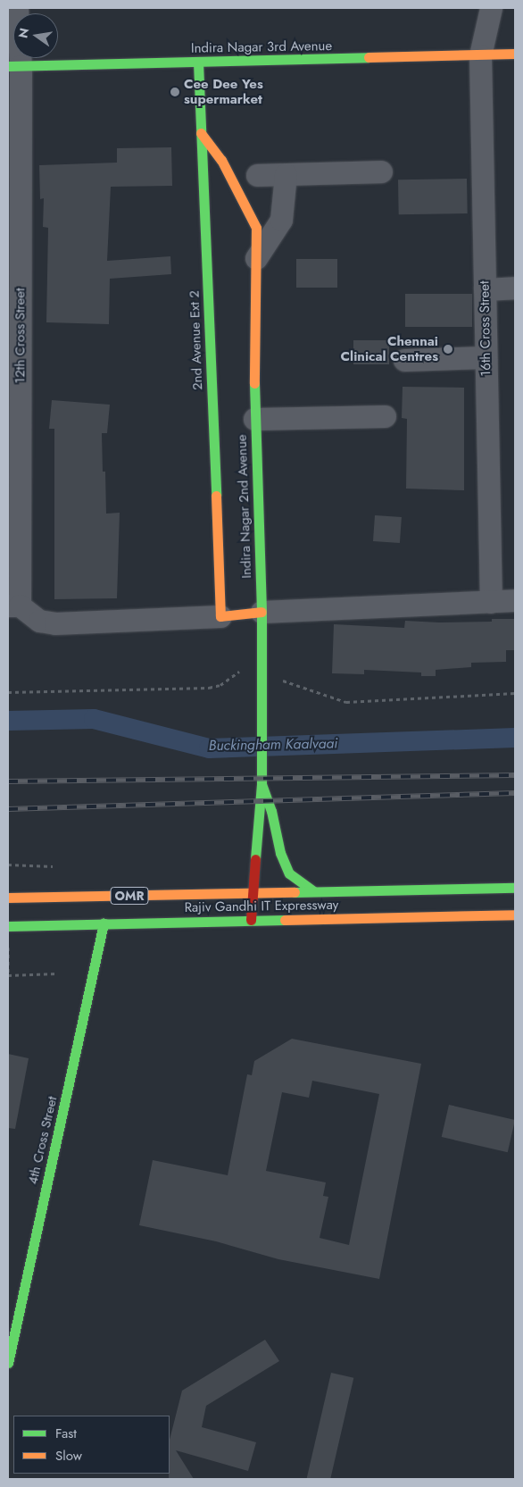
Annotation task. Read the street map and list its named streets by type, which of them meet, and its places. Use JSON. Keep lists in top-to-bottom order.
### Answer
{
  "streets": {
    "street": [
      "Indira Nagar 3rd Avenue",
      "16th Cross Street",
      "12th Cross Street",
      "2nd Avenue Ext 2",
      "Indira Nagar 2nd Avenue",
      "OMR",
      "Rajiv Gandhi IT Expressway",
      "4th Cross Street"
    ]
  },
  "crossings": [
    ["Indira Nagar 3rd Avenue", "16th Cross Street"],
    ["Indira Nagar 3rd Avenue", "12th Cross Street"],
    ["Indira Nagar 3rd Avenue", "2nd Avenue Ext 2"],
    ["2nd Avenue Ext 2", "Indira Nagar 2nd Avenue"],
    ["Rajiv Gandhi IT Expressway", "4th Cross Street"]
  ],
  "water": ["Buckingham Kaalvaai"],
  "places": ["Cee Dee Yes supermarket", "Chennai Clinical Centres"],
  "legend": ["Fast", "Slow"],
  "north": "left"
}
